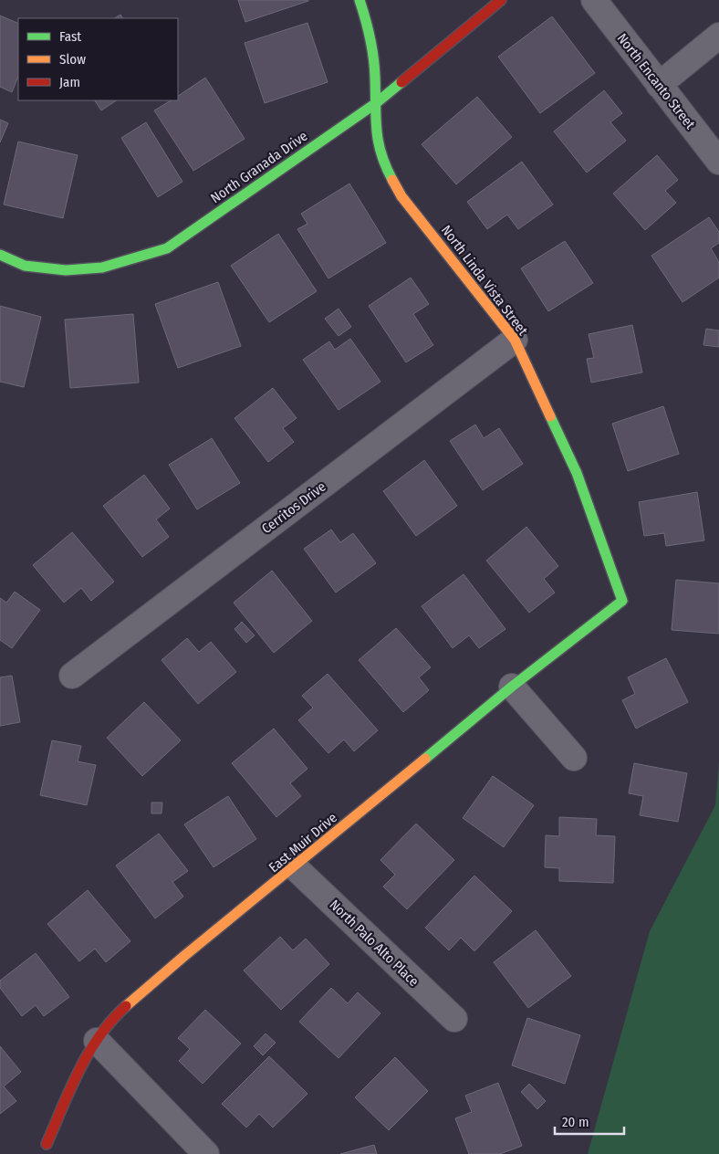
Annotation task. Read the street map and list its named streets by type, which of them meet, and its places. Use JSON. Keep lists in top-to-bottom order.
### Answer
{
  "streets": {
    "street": [
      "North Encanto Street",
      "North Granada Drive",
      "North Linda Vista Street",
      "Cerritos Drive",
      "East Muir Drive",
      "North Palo Alto Place"
    ]
  },
  "crossings": [
    ["North Granada Drive", "North Linda Vista Street"],
    ["North Linda Vista Street", "Cerritos Drive"],
    ["North Linda Vista Street", "East Muir Drive"],
    ["East Muir Drive", "North Palo Alto Place"]
  ],
  "legend": ["Fast", "Slow", "Jam"],
  "scale_bar": "20 m"
}
